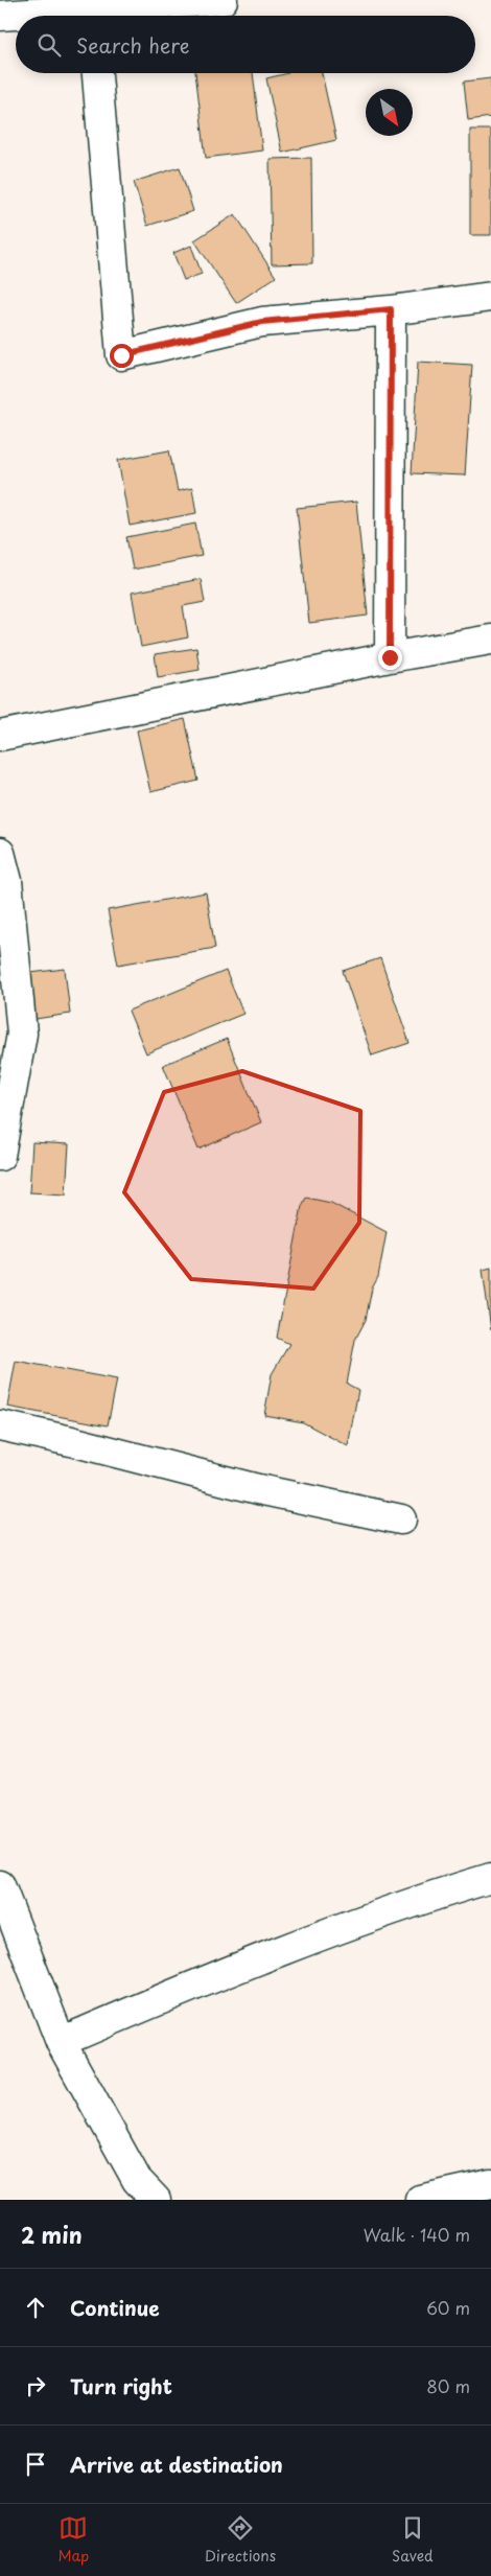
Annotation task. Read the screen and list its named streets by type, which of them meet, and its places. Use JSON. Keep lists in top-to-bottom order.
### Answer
{
  "north": "bottom right",
  "page": {
    "search": "Search here",
    "heading": ["2 min", "Walk · 140 m"],
    "list": [
      ["Continue", "60 m"],
      ["Turn right", "80 m"],
      "Arrive at destination"
    ],
    "nav": ["Map", "Directions", "Saved"]
  }
}
